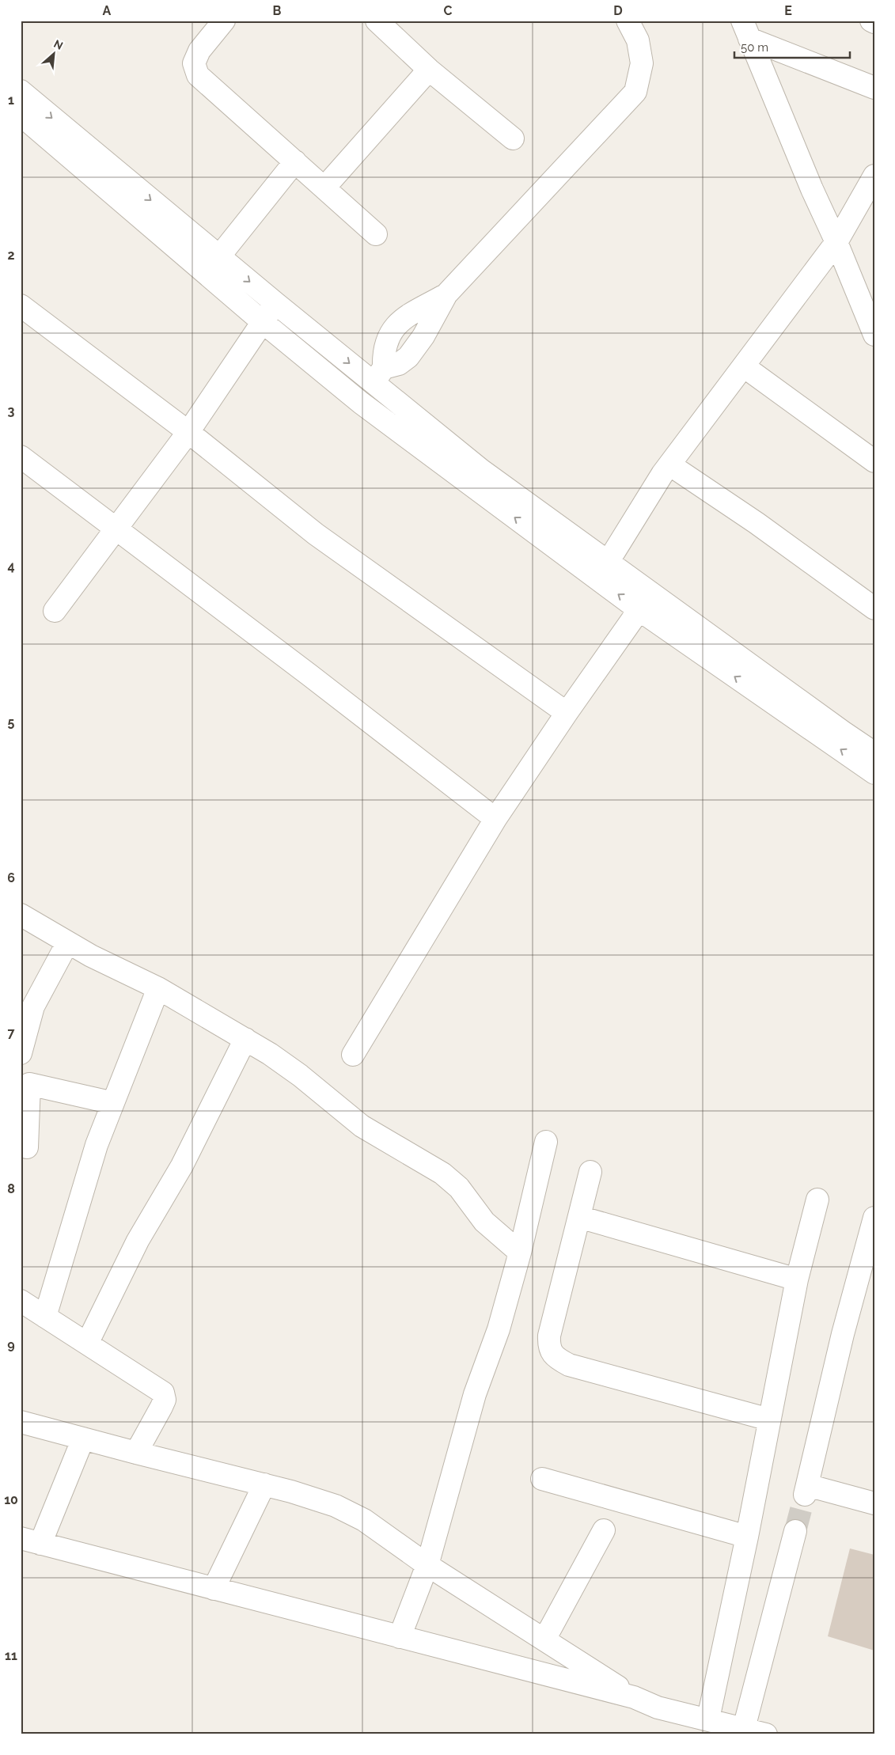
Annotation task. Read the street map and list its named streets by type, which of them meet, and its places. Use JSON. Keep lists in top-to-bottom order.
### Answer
{
  "scale_bar": "50 m",
  "north": "top right",
  "grid": {
    "columns": [
      "A",
      "B",
      "C",
      "D",
      "E"
    ],
    "rows": [
      "1",
      "2",
      "3",
      "4",
      "5",
      "6",
      "7",
      "8",
      "9",
      "10",
      "11"
    ]
  }
}
